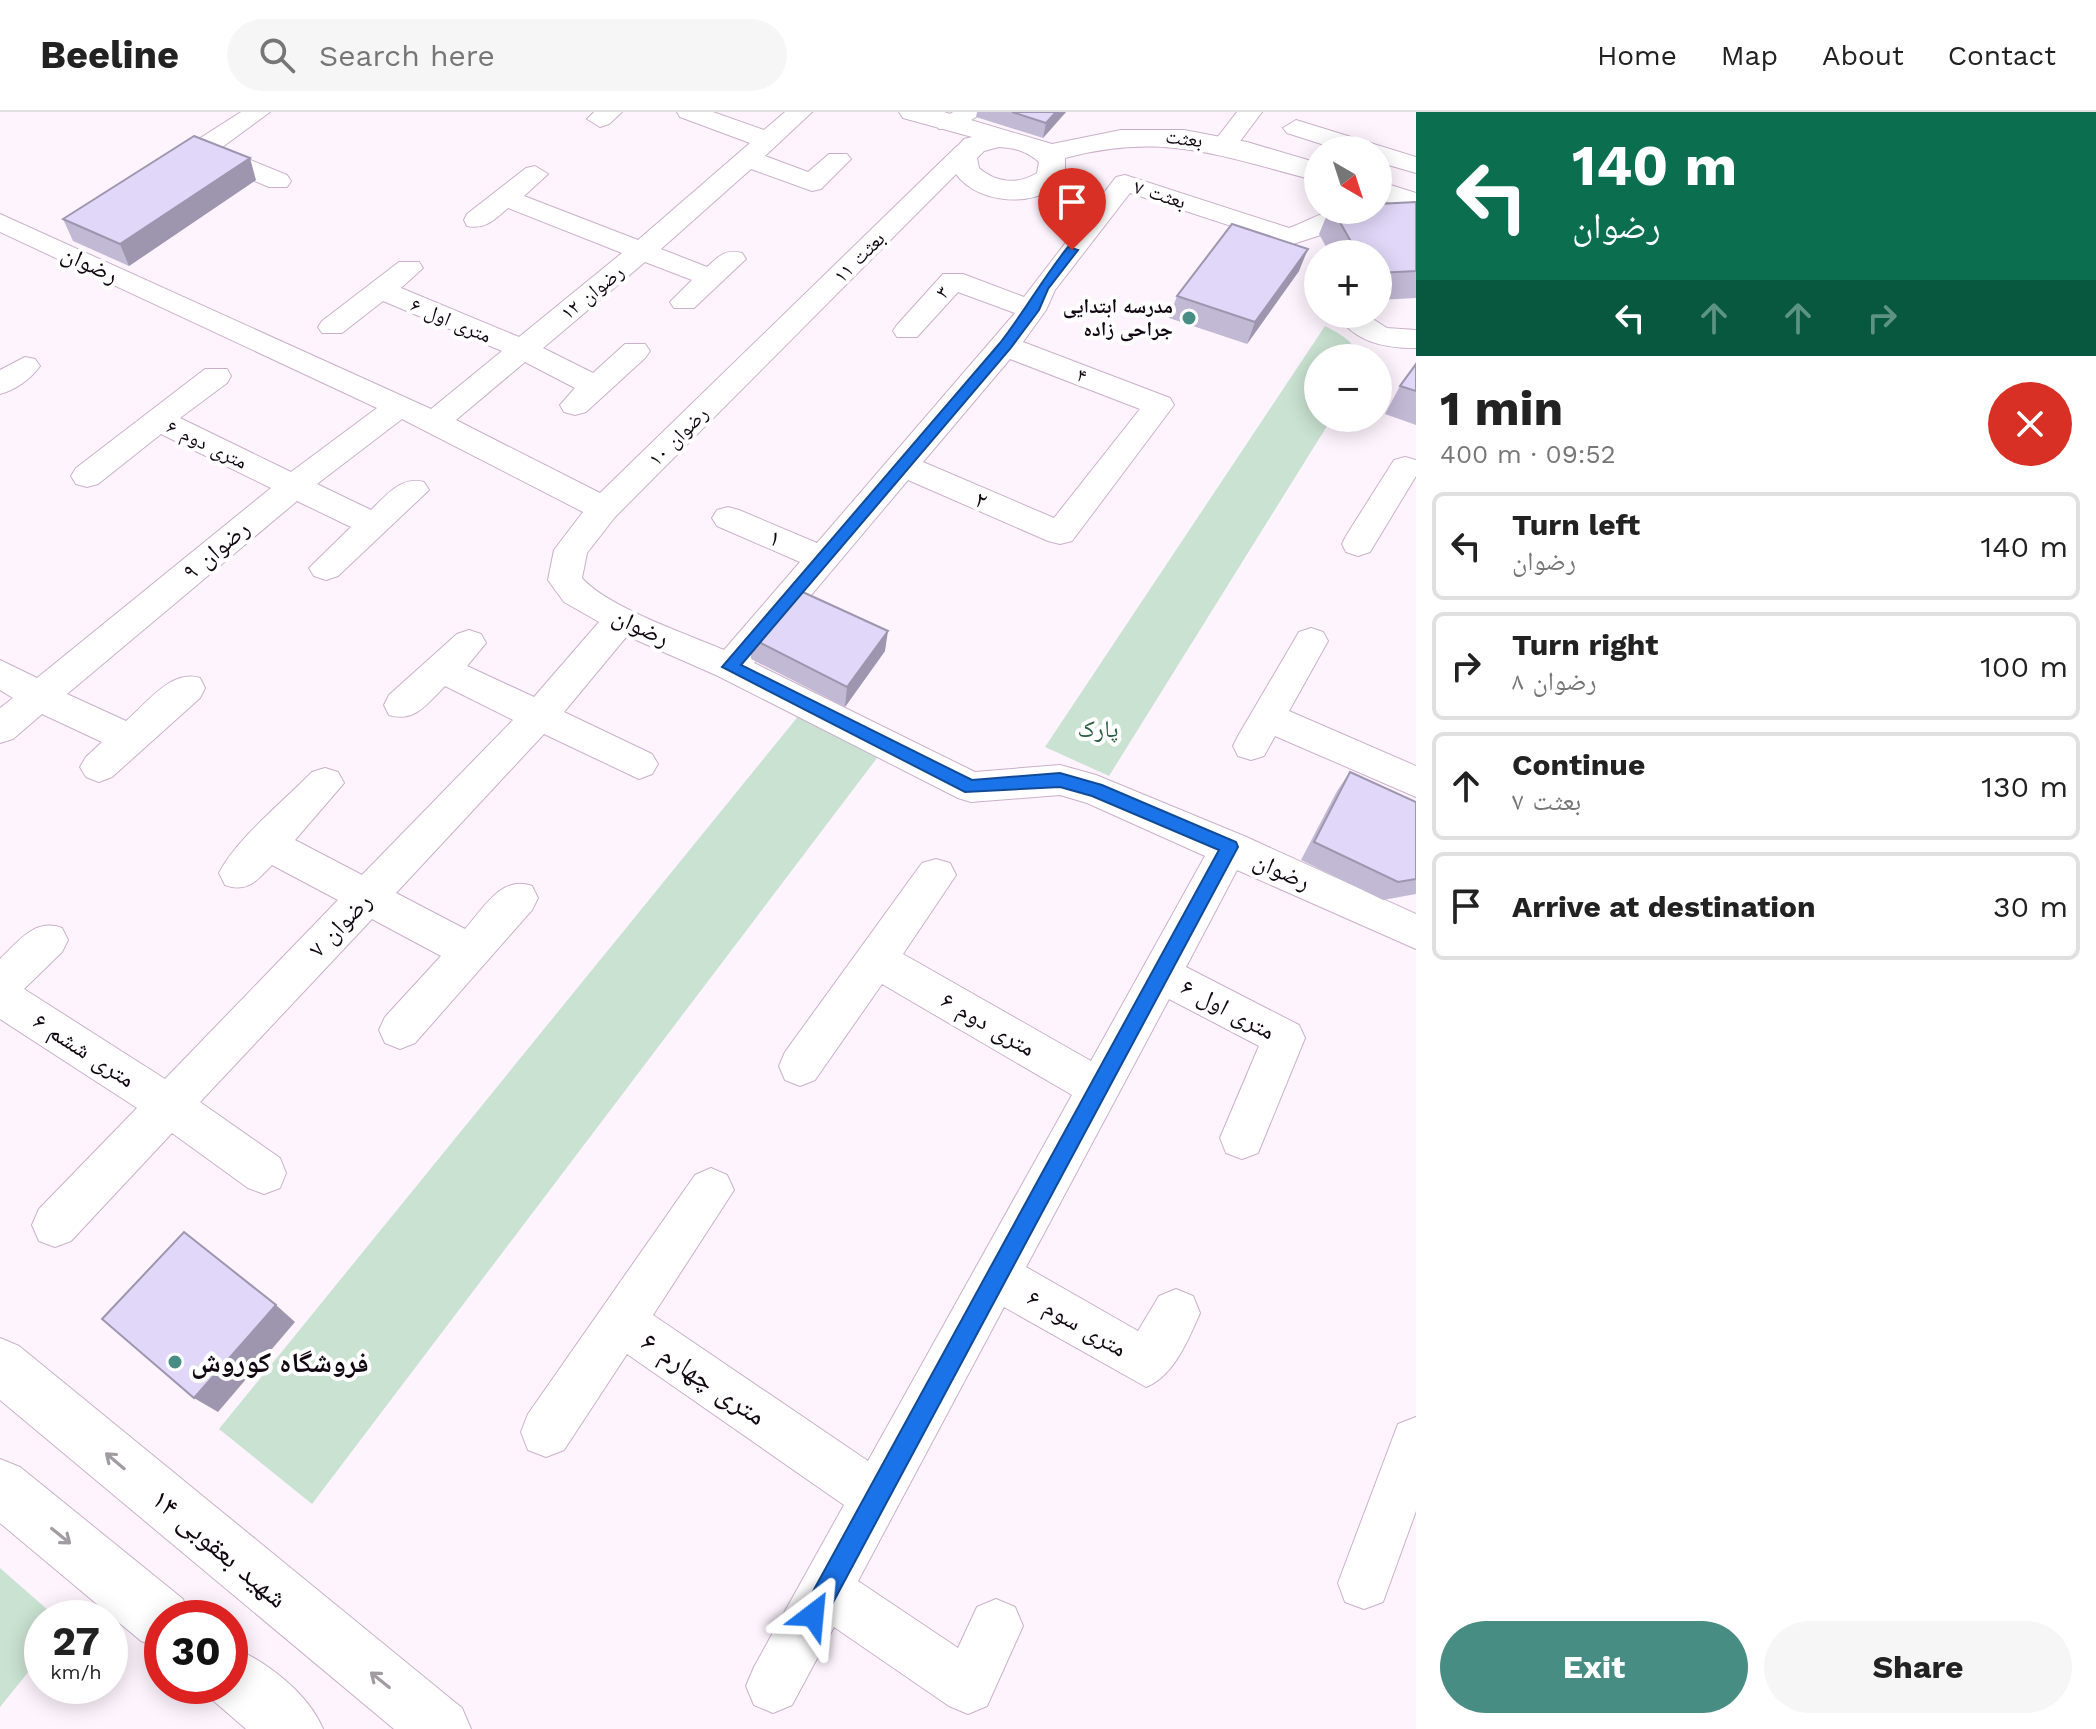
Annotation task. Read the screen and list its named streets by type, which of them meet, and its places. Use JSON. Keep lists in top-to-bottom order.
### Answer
{
  "streets": {
    "street": [
      "بعثت",
      "بعثت ۷",
      "بعثت ۱۱",
      "رضوان",
      "رضوان ۱۲",
      "۳",
      "۶ متری اول",
      "۴",
      "رضوان ۱۰",
      "۶ متری دوم",
      "۲",
      "۱",
      "رضوان ۹",
      "رضوان ۷",
      "۶ متری ششم",
      "۶ متری سوم",
      "۶ متری چهارم",
      "شهید بعقوبی ۱۴"
    ]
  },
  "crossings": [
    ["بعثت ۷", "۳"],
    ["بعثت ۱۱", "رضوان ۱۰"],
    ["رضوان", "رضوان ۱۲"],
    ["رضوان", "رضوان ۱۰"],
    ["رضوان", "رضوان ۹"],
    ["رضوان", "رضوان ۷"],
    ["رضوان ۱۲", "۶ متری اول"],
    ["۴", "۲"],
    ["۶ متری دوم", "رضوان ۹"],
    ["رضوان ۷", "۶ متری ششم"]
  ],
  "parks": ["پارک"],
  "places": ["مدرسه ابتدایی جراحی زاده", "فروشگاه کوروش"],
  "north": "bottom right",
  "page": {
    "header": "Beeline",
    "search": "Search here",
    "nav": [
      "Home",
      "Map",
      "About",
      "Contact"
    ],
    "turn": ["140 m", "رضوان"],
    "map_buttons": ["+", "−"],
    "heading": ["1 min", "400 m · 09:52"],
    "list": [
      {
        "name": "Turn left",
        "note": "رضوان",
        "value": "140 m"
      },
      {
        "name": "Turn right",
        "note": "رضوان ۸",
        "value": "100 m"
      },
      {
        "name": "Continue",
        "note": "بعثت ۷",
        "value": "130 m"
      },
      {
        "name": "Arrive at destination",
        "value": "30 m"
      }
    ],
    "speed": "27 km/h",
    "limit": "30",
    "buttons": ["Exit", "Share"]
  }
}
